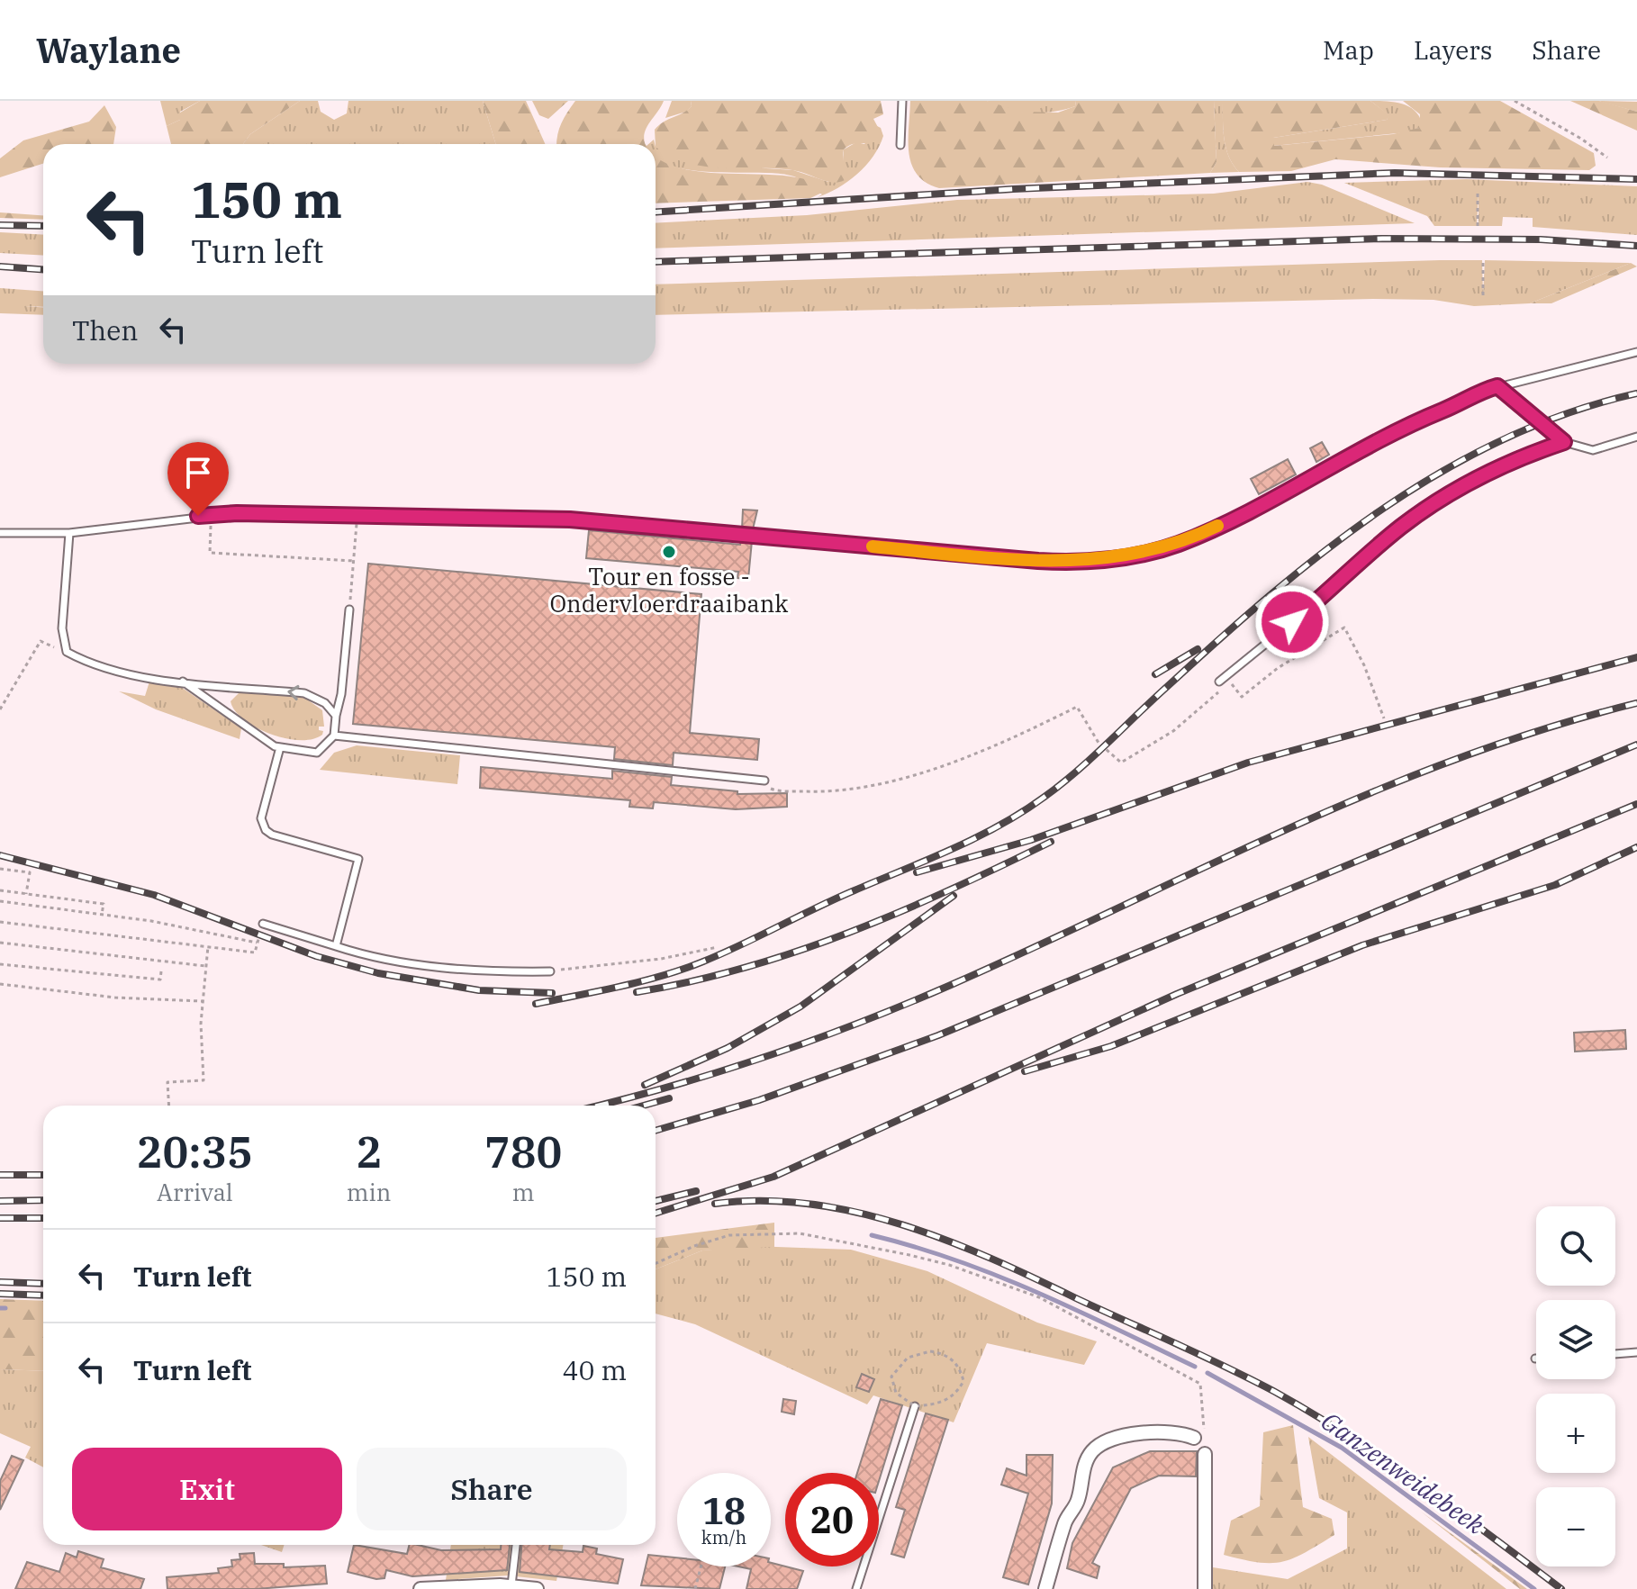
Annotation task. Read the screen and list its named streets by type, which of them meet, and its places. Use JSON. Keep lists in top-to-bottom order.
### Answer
{
  "water": ["Ganzenweidebeek"],
  "places": ["Tour en fosse - Ondervloerdraaibank"],
  "page": {
    "header": "Waylane",
    "nav": ["Map", "Layers", "Share"],
    "turn": ["150 m", "Turn left"],
    "then": "Then",
    "eta": [
      "20:35",
      "Arrival",
      "2",
      "min",
      "780",
      "m"
    ],
    "map_buttons": ["+", "−"],
    "list": [
      {
        "name": "Turn left",
        "value": "150 m"
      },
      {
        "name": "Turn left",
        "value": "40 m"
      }
    ],
    "buttons": ["Exit", "Share"],
    "speed": "18 km/h",
    "limit": "20"
  }
}
